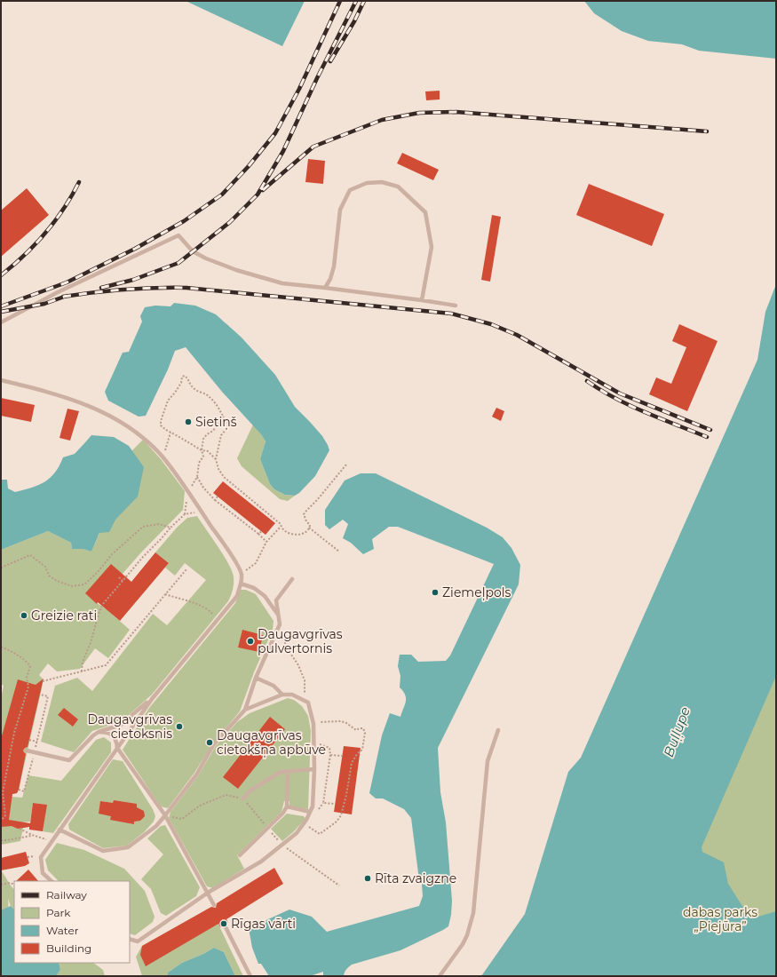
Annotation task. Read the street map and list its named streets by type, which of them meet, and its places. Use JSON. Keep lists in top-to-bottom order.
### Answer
{
  "water": ["Buļļupe"],
  "parks": ["dabas parks „Piejūra”"],
  "places": [
    "Sietiņš",
    "Ziemeļpols",
    "Greizie rati",
    "Daugavgrīvas pulvertornis",
    "Daugavgrīvas cietoksnis",
    "Daugavgrīvas cietokšņa apbūve",
    "Rīta zvaigzne",
    "Rīgas vārti"
  ],
  "legend": [
    "Railway",
    "Park",
    "Water",
    "Building"
  ]
}
